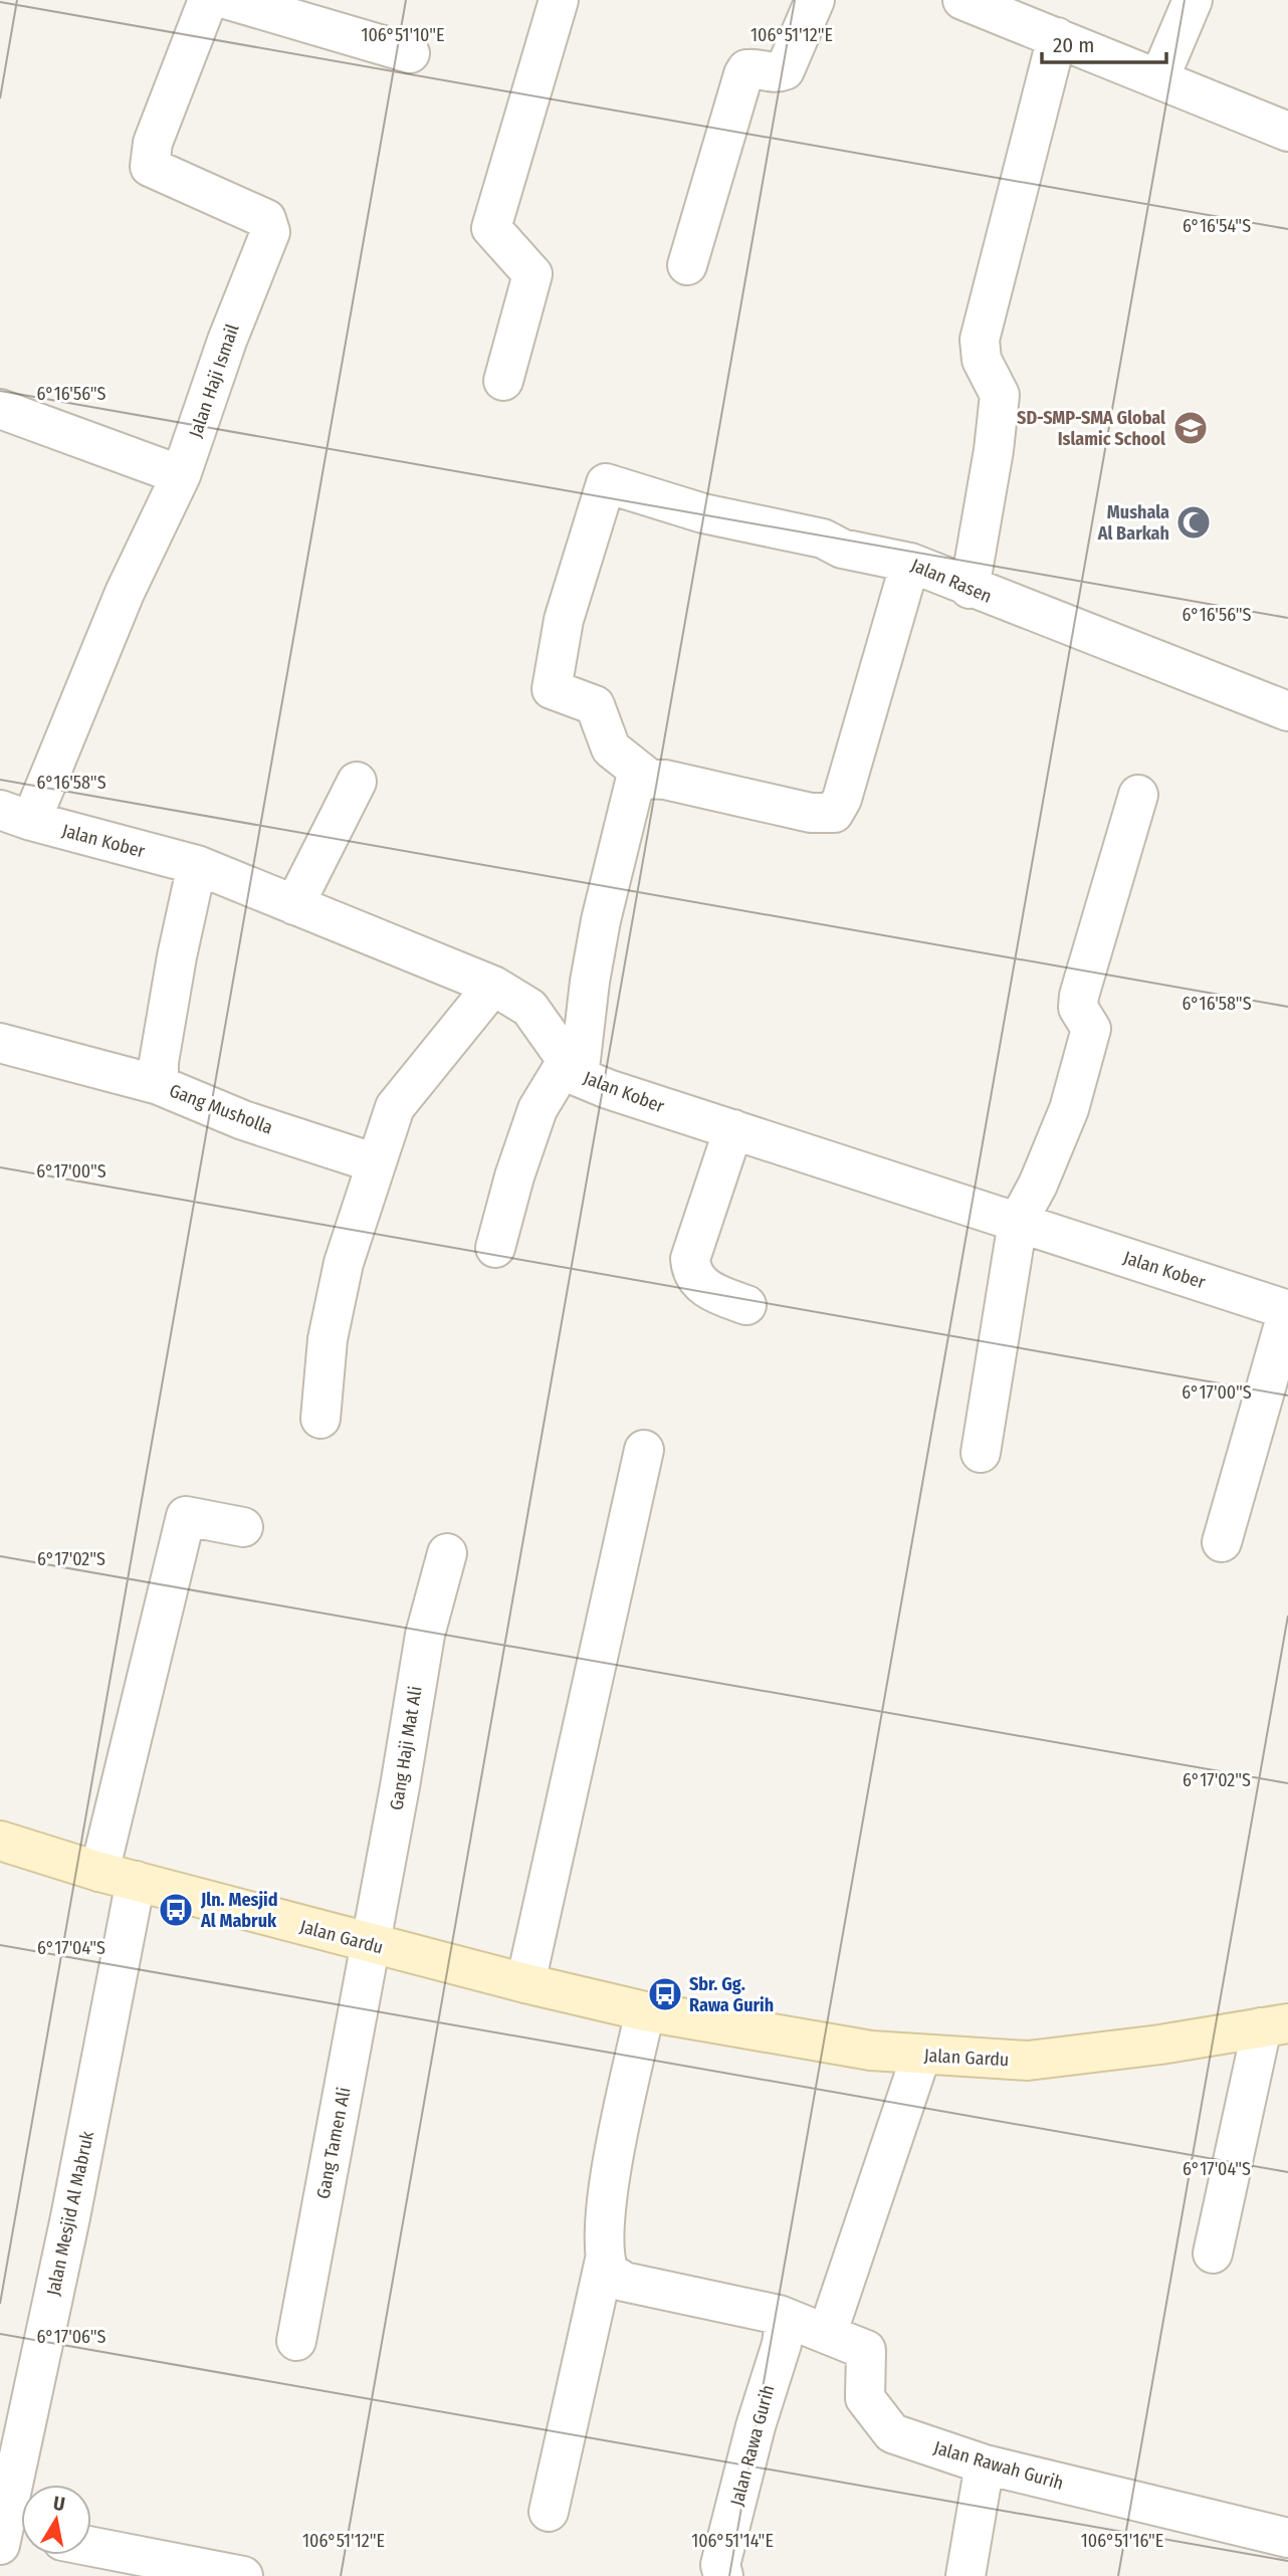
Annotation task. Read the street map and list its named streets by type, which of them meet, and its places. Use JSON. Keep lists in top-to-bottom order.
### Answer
{
  "streets": {
    "street": [
      "Jalan Haji Ismail",
      "Jalan Rasen",
      "Jalan Kober",
      "Gang Musholla",
      "Gang Haji Mat Ali",
      "Jalan Gardu",
      "Gang Tamen Ali",
      "Jalan Mesjid Al Mabruk",
      "Jalan Rawa Gurih",
      "Jalan Rawah Gurih"
    ]
  },
  "crossings": [
    ["Jalan Haji Ismail", "Jalan Kober"],
    ["Jalan Kober", "Gang Musholla"],
    ["Gang Haji Mat Ali", "Jalan Gardu"],
    ["Gang Haji Mat Ali", "Gang Tamen Ali"],
    ["Jalan Gardu", "Gang Tamen Ali"],
    ["Jalan Gardu", "Jalan Mesjid Al Mabruk"],
    ["Jalan Rawa Gurih", "Jalan Rawah Gurih"]
  ],
  "places": {
    "school or university": ["SD-SMP-SMA Global Islamic School"],
    "mosque": ["Mushala Al Barkah"],
    "bus stop": ["Jln. Mesjid Al Mabruk", "Sbr. Gg. Rawa Gurih"]
  },
  "scale_bar": "20 m",
  "north": "top",
  "coordinates": [
    "106°51'12\"E",
    "106°51'10\"E",
    "6°16'54\"S",
    "6°16'56\"S",
    "6°16'58\"S",
    "6°17'00\"S",
    "6°17'02\"S",
    "6°17'04\"S",
    "6°17'06\"S",
    "106°51'14\"E",
    "106°51'16\"E"
  ]
}
